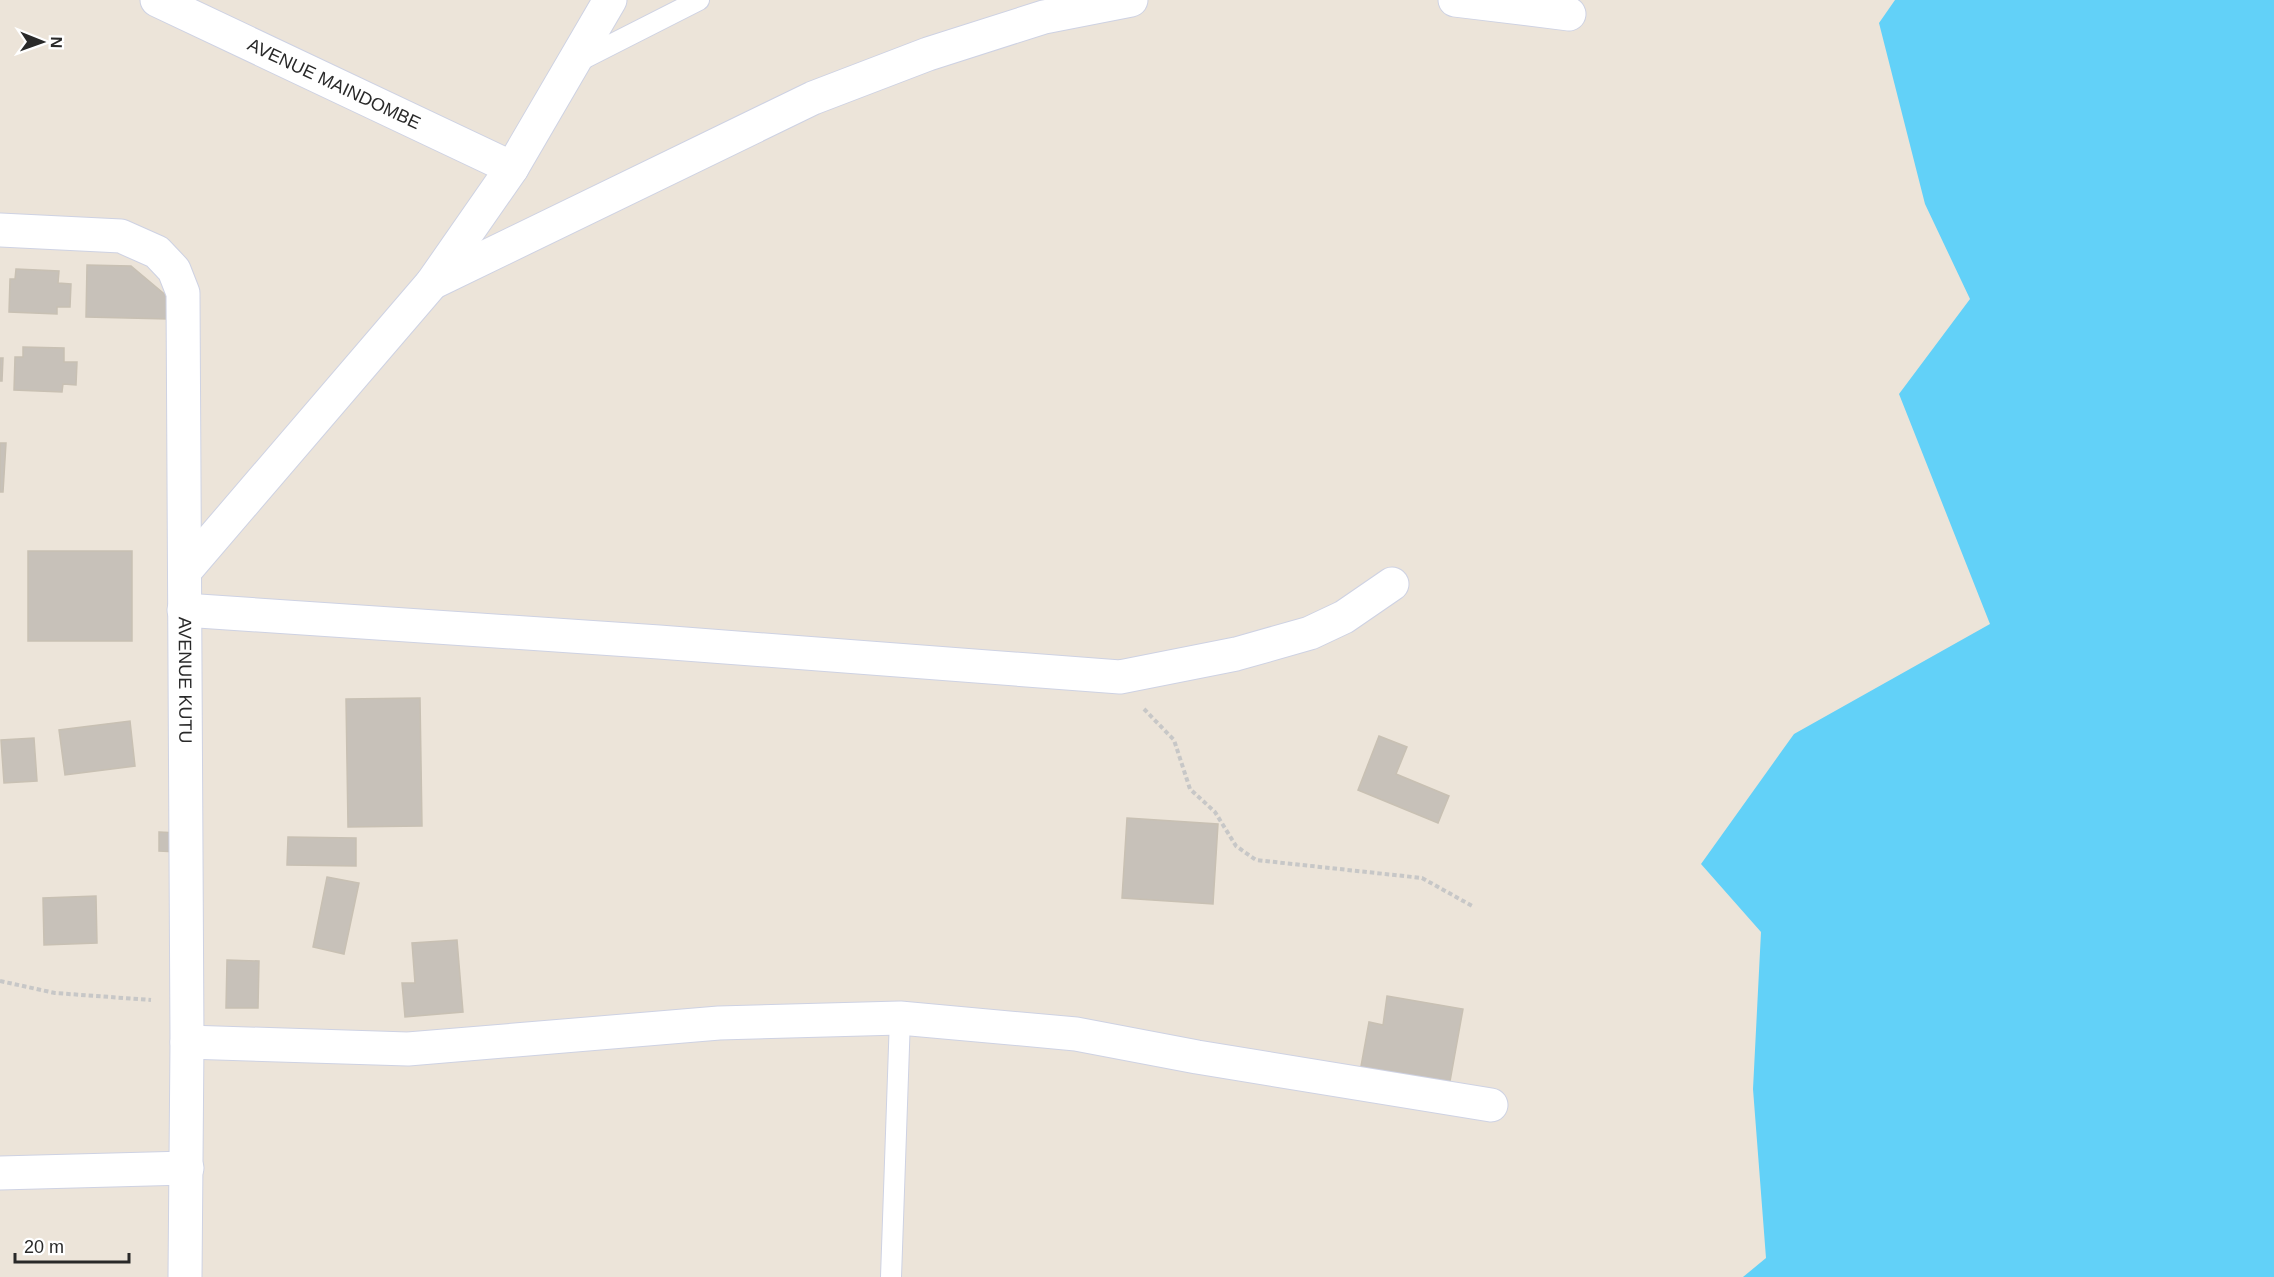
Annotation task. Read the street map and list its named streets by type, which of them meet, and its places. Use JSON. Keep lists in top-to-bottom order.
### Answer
{
  "streets": {
    "street": ["AVENUE MAINDOMBE", "AVENUE KUTU"]
  },
  "scale_bar": "20 m",
  "north": "right"
}
